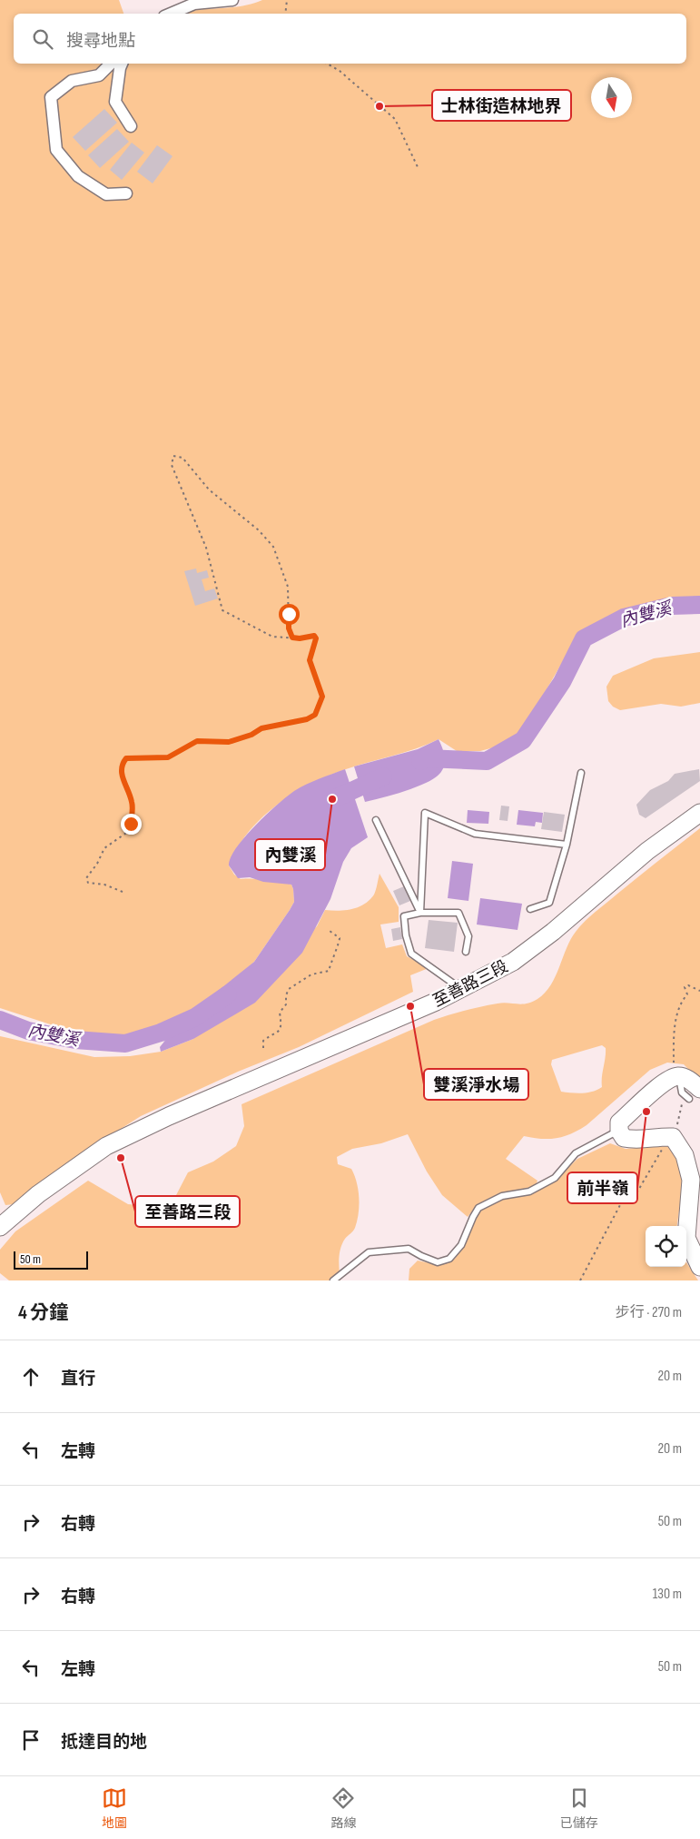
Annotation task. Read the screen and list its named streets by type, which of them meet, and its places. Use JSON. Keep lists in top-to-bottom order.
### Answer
{
  "streets": {
    "street": ["至善路三段"]
  },
  "water": ["內雙溪"],
  "places": [
    "士林街造林地界",
    "內雙溪",
    "雙溪淨水場",
    "前半嶺",
    "至善路三段"
  ],
  "scale_bar": "50 m",
  "north": "bottom",
  "page": {
    "search": "搜尋地點",
    "scale": "50 m",
    "heading": ["4 分鐘", "步行 · 270 m"],
    "list": [
      ["直行", "20 m"],
      ["左轉", "20 m"],
      ["右轉", "50 m"],
      ["右轉", "130 m"],
      ["左轉", "50 m"],
      "抵達目的地"
    ],
    "nav": ["地圖", "路線", "已儲存"]
  }
}
